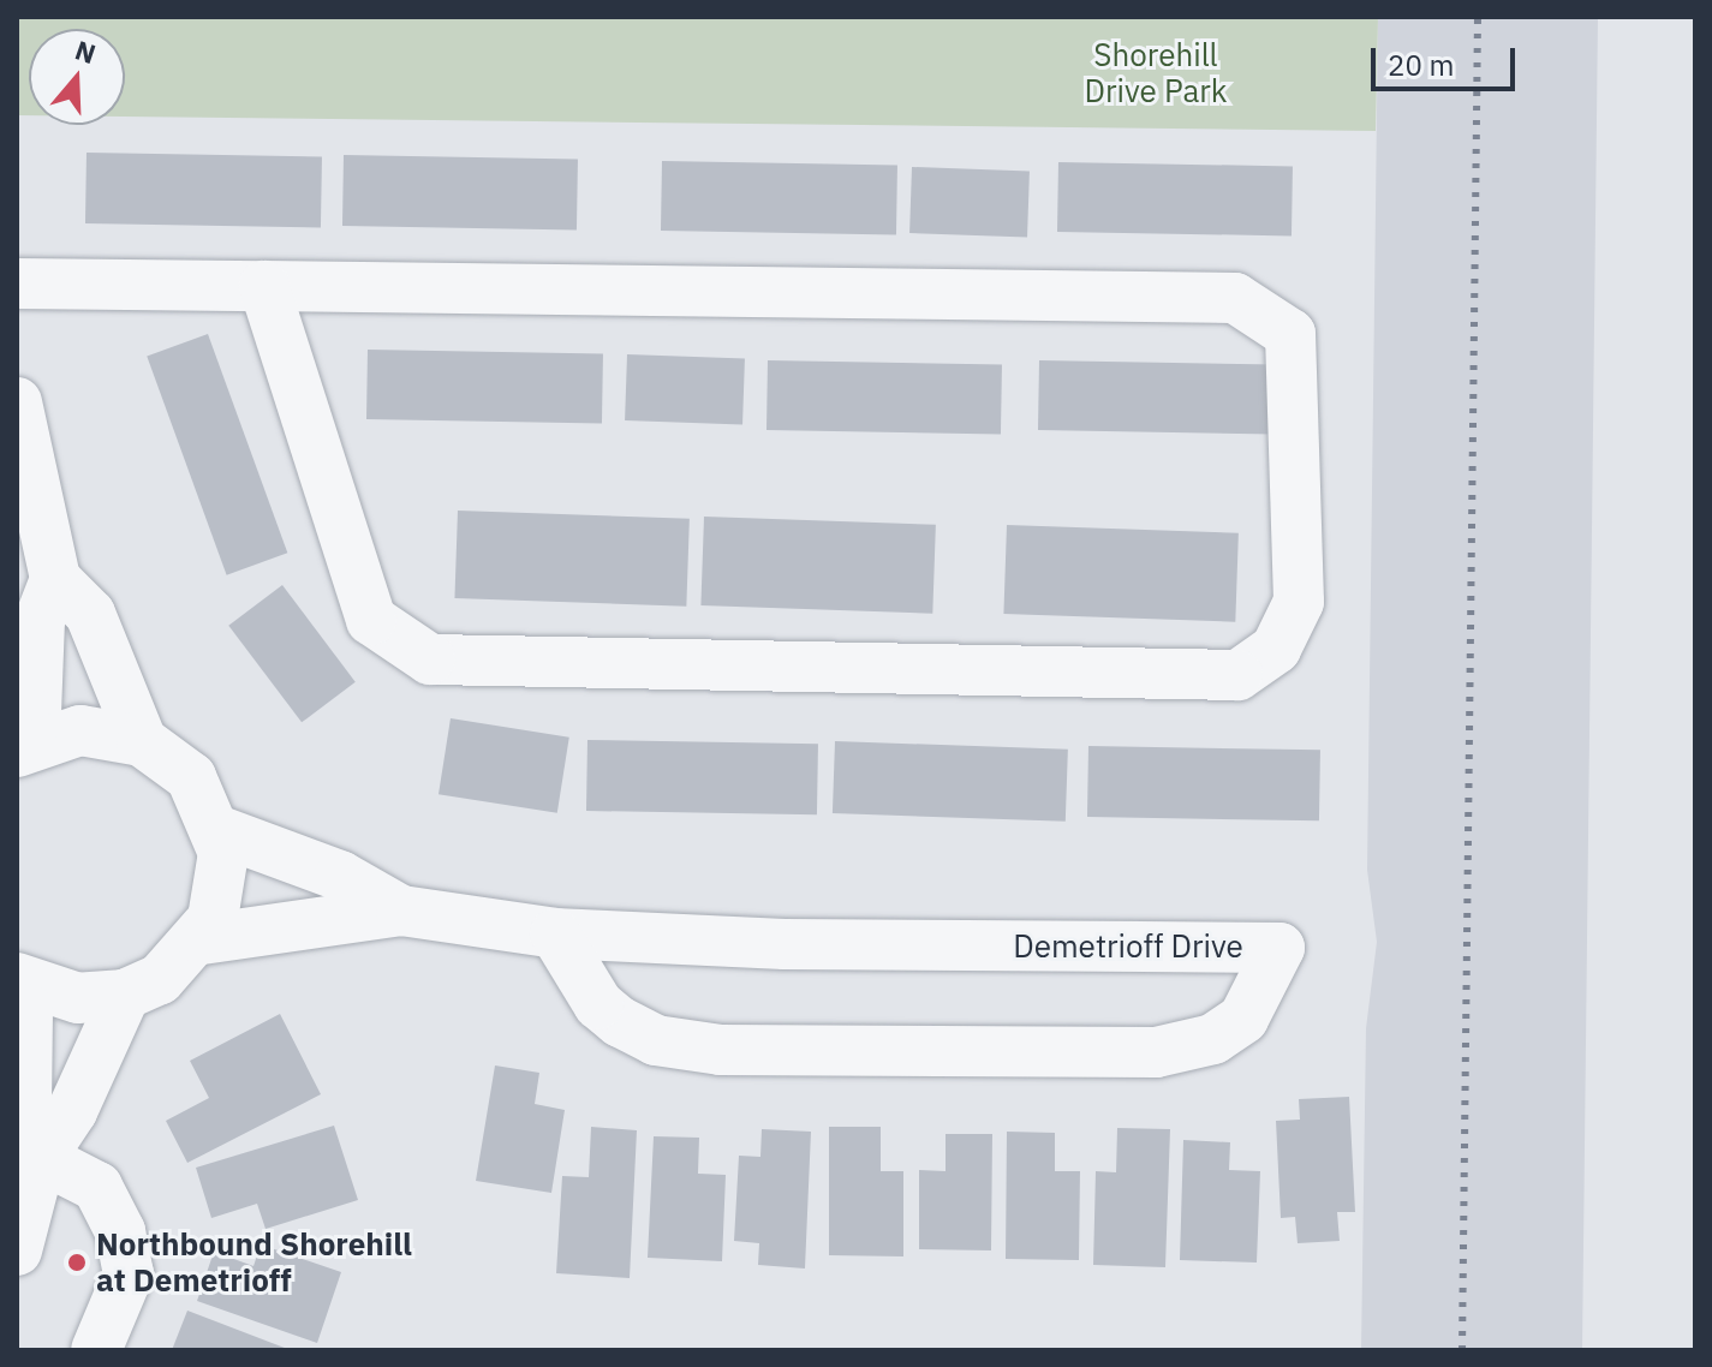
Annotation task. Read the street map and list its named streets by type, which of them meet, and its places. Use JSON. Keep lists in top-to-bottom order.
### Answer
{
  "streets": {
    "street": ["Demetrioff Drive"]
  },
  "parks": ["Shorehill Drive Park"],
  "places": ["Northbound Shorehill at Demetrioff"],
  "scale_bar": "20 m",
  "north": "top"
}
